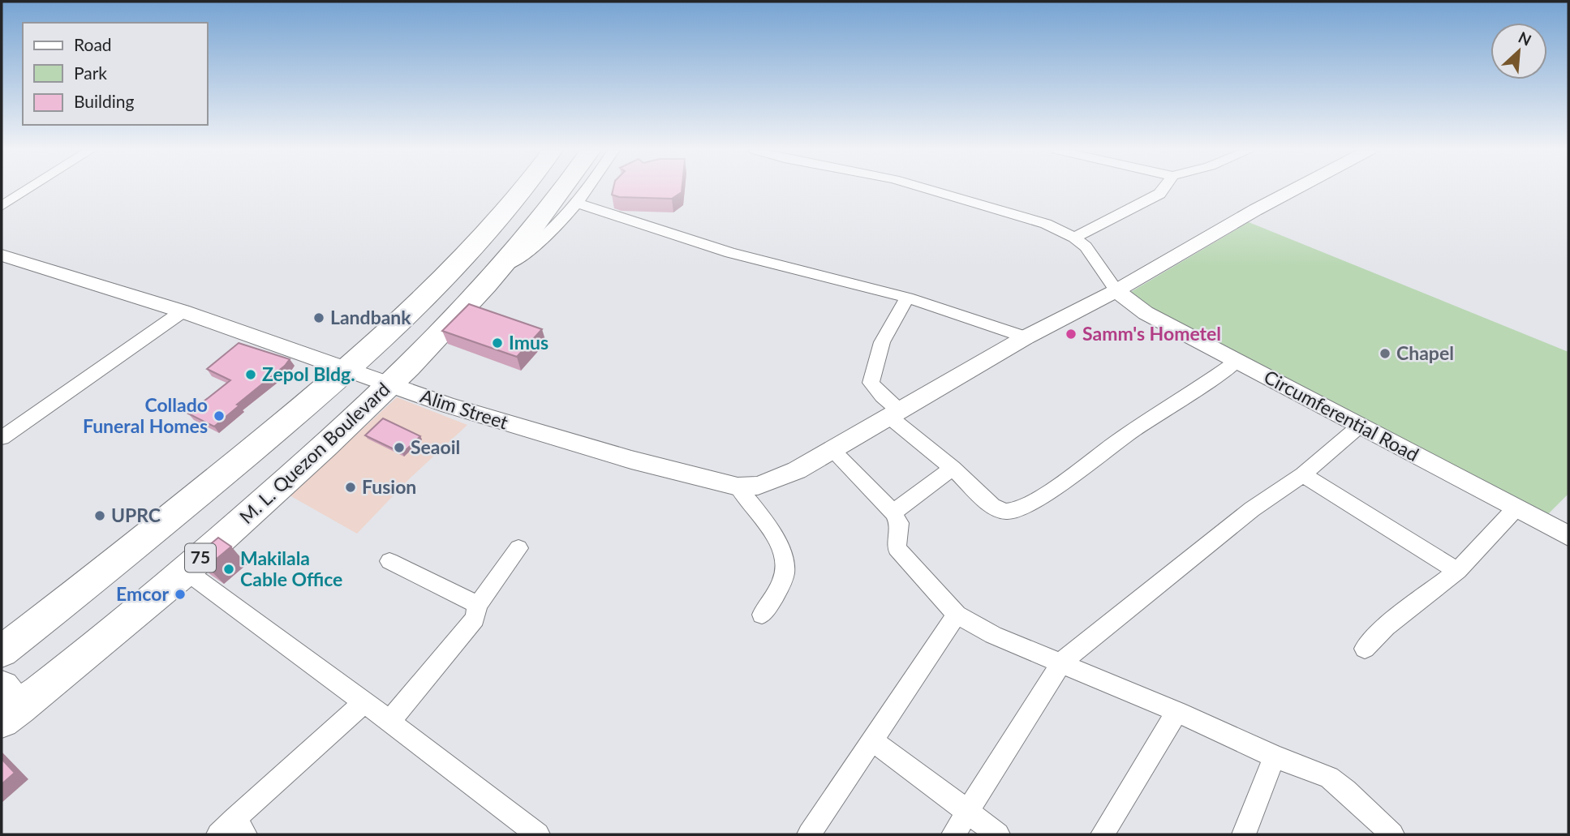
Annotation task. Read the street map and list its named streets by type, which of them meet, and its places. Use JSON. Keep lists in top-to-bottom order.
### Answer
{
  "streets": {
    "highway": ["M. L. Quezon Boulevard", "75"],
    "street": ["Alim Street", "Circumferential Road"]
  },
  "crossings": [
    ["Alim Street", "M. L. Quezon Boulevard"]
  ],
  "places": [
    "Landbank",
    "Samm's Hometel",
    "Imus",
    "Chapel",
    "Zepol Bldg.",
    "Collado Funeral Homes",
    "Seaoil",
    "Fusion",
    "UPRC",
    "Makilala Cable Office",
    "Emcor"
  ],
  "legend": ["Road", "Park", "Building"],
  "north": "top right"
}
